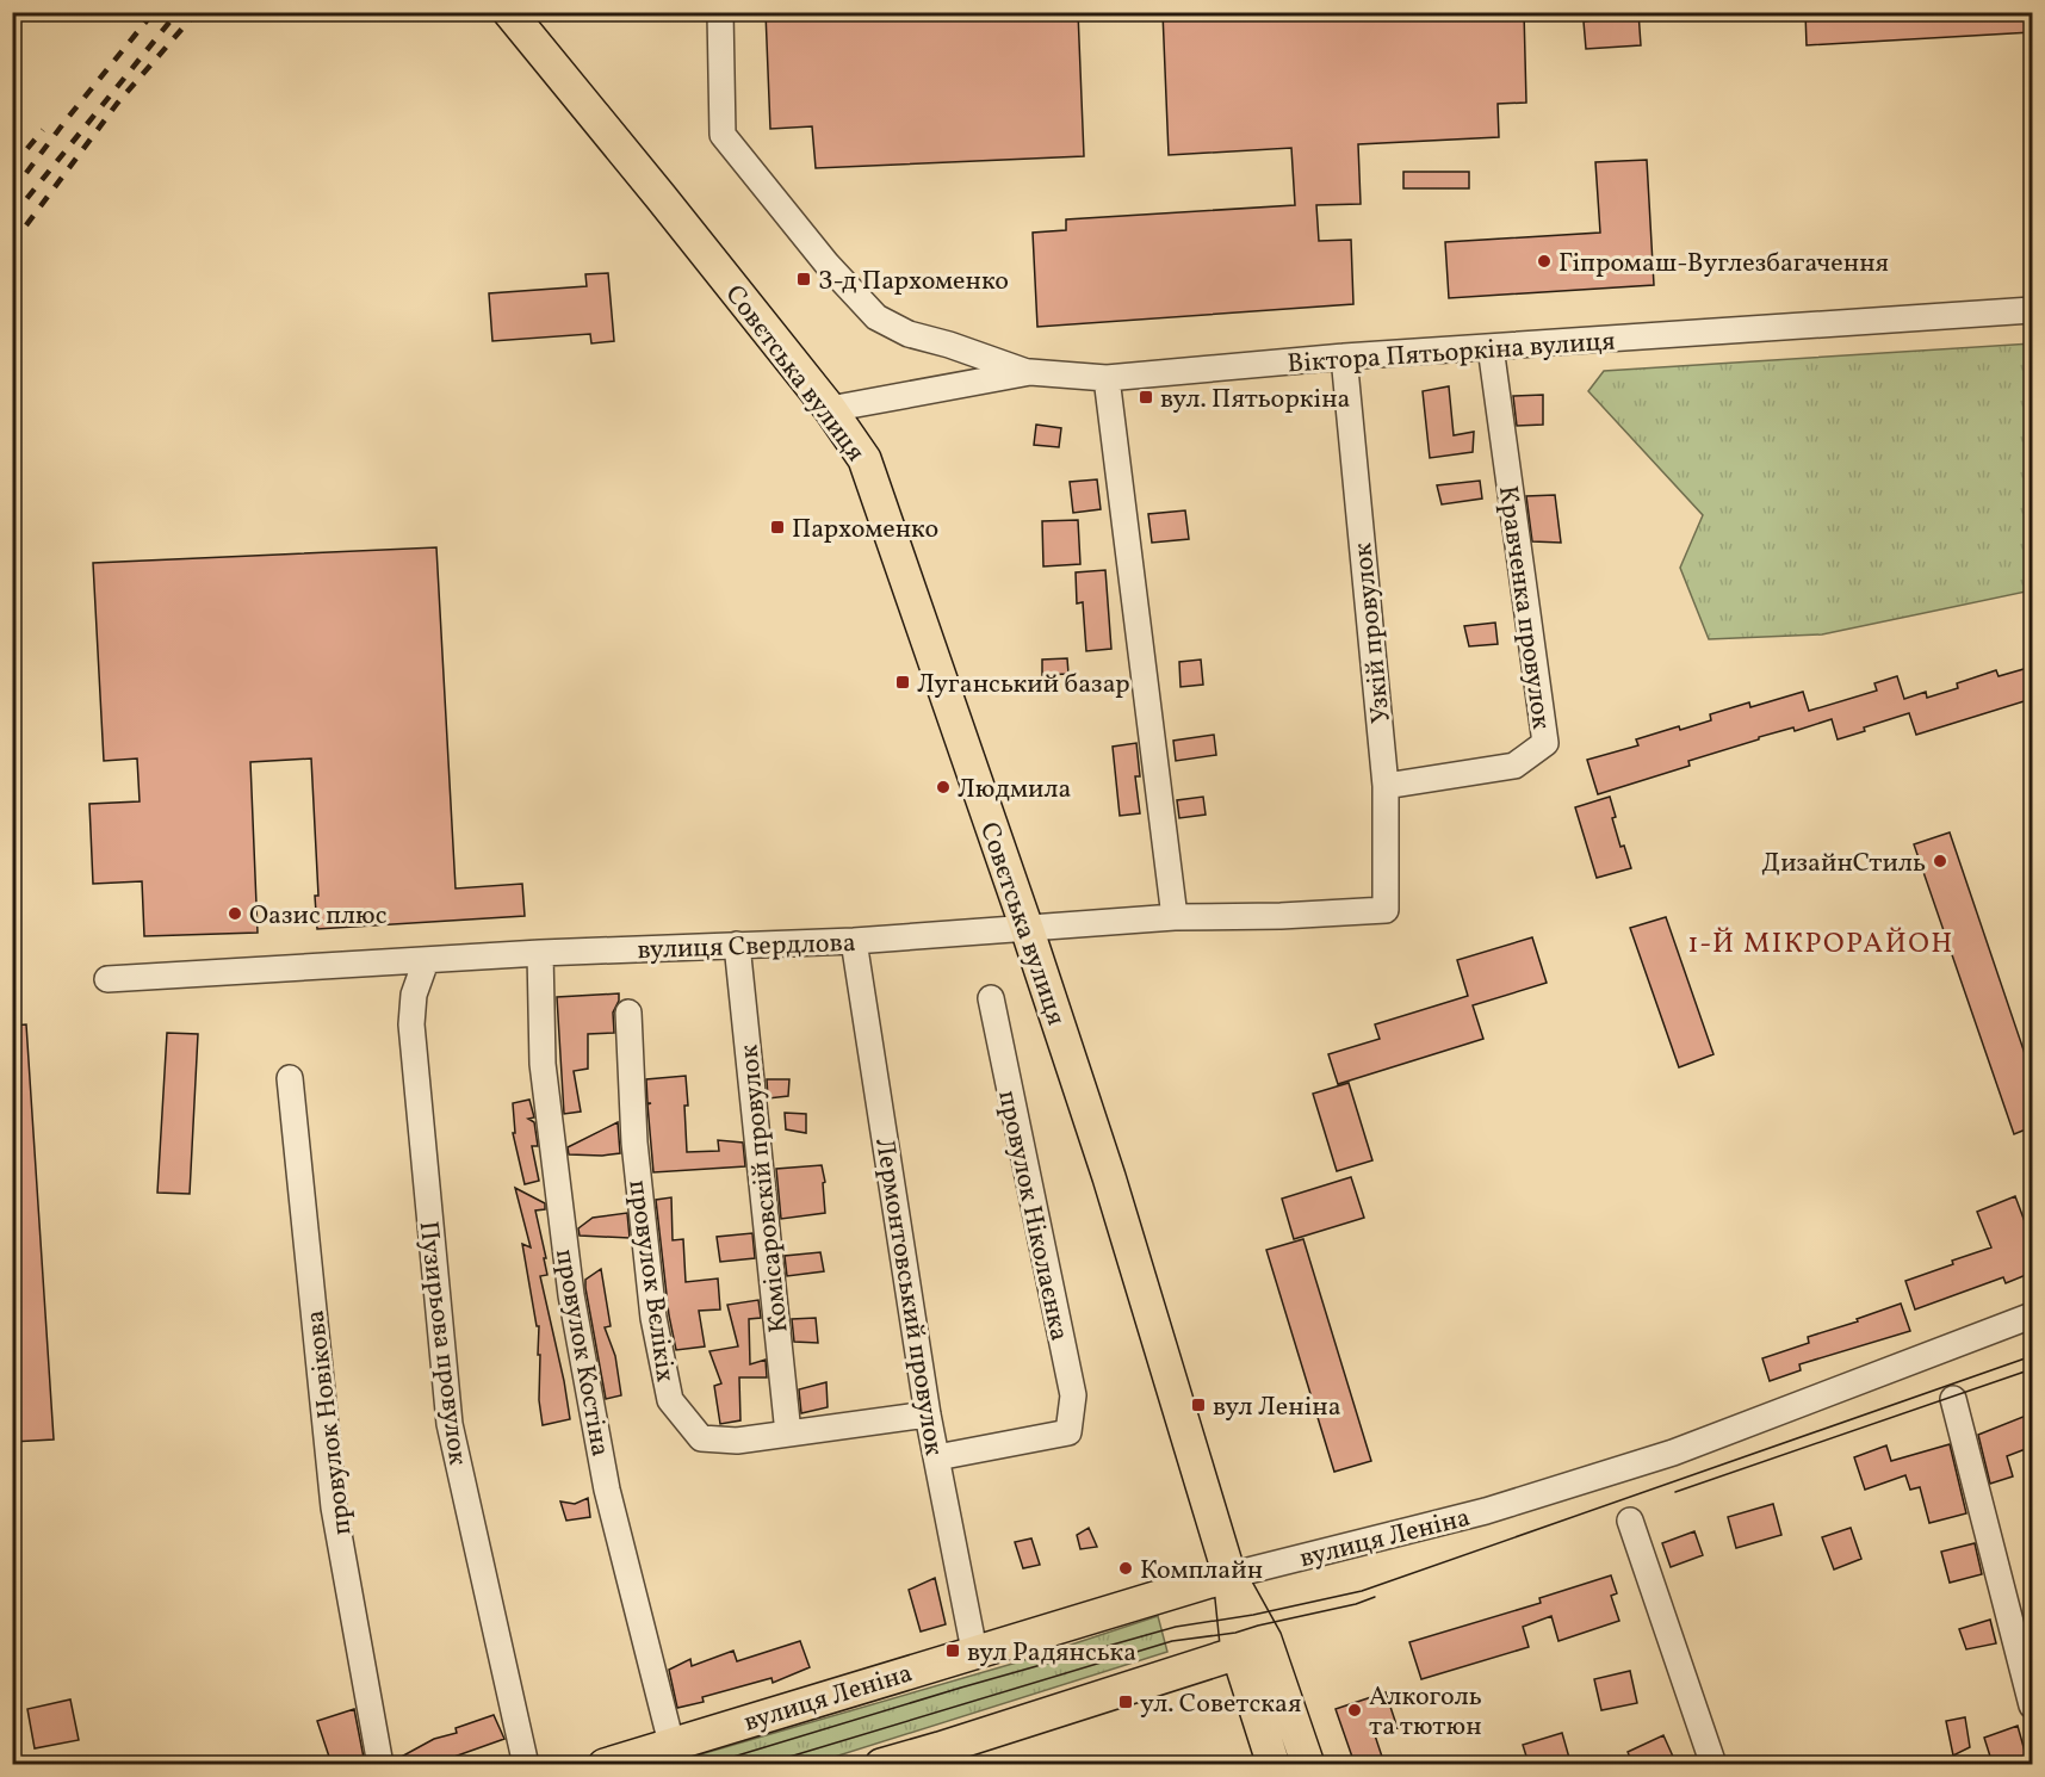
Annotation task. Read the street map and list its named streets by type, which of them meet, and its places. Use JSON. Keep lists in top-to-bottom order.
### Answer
{
  "streets": {
    "main road": ["Совєтська вулиця", "вулиця Леніна"],
    "street": [
      "Віктора Пятьоркіна вулиця",
      "Кравченка провулок",
      "Узкій провулок",
      "вулиця Свердлова",
      "Комісаровскій провулок",
      "провулок Ніколаєнка",
      "провулок Вєлікіх",
      "Лермонтовський провулок",
      "Пузирьова провулок",
      "провулок Костіна",
      "провулок Новікова"
    ]
  },
  "crossings": [
    ["Віктора Пятьоркіна вулиця", "Совєтська вулиця"],
    ["Віктора Пятьоркіна вулиця", "Кравченка провулок"],
    ["Віктора Пятьоркіна вулиця", "Узкій провулок"],
    ["Совєтська вулиця", "вулиця Свердлова"],
    ["Совєтська вулиця", "вулиця Леніна"],
    ["Кравченка провулок", "Узкій провулок"],
    ["Узкій провулок", "вулиця Свердлова"],
    ["вулиця Свердлова", "Комісаровскій провулок"],
    ["вулиця Свердлова", "Лермонтовський провулок"],
    ["вулиця Свердлова", "Пузирьова провулок"],
    ["вулиця Свердлова", "провулок Костіна"],
    ["Комісаровскій провулок", "провулок Вєлікіх"],
    ["провулок Ніколаєнка", "Лермонтовський провулок"],
    ["провулок Вєлікіх", "Лермонтовський провулок"],
    ["Лермонтовський провулок", "вулиця Леніна"],
    ["провулок Костіна", "вулиця Леніна"]
  ],
  "districts": ["1-Й МІКРОРАЙОН"],
  "places": {
    "other": [
      "Гіпромаш-Вуглезбагачення",
      "Людмила",
      "ДизайнСтиль",
      "Оазис плюс",
      "Комплайн",
      "Алкоголь та тютюн"
    ],
    "transit": [
      "З-д Пархоменко",
      "вул. Пятьоркіна",
      "Пархоменко",
      "Луганський базар",
      "вул Леніна",
      "вул Радянська",
      "ул. Советская"
    ]
  }
}
